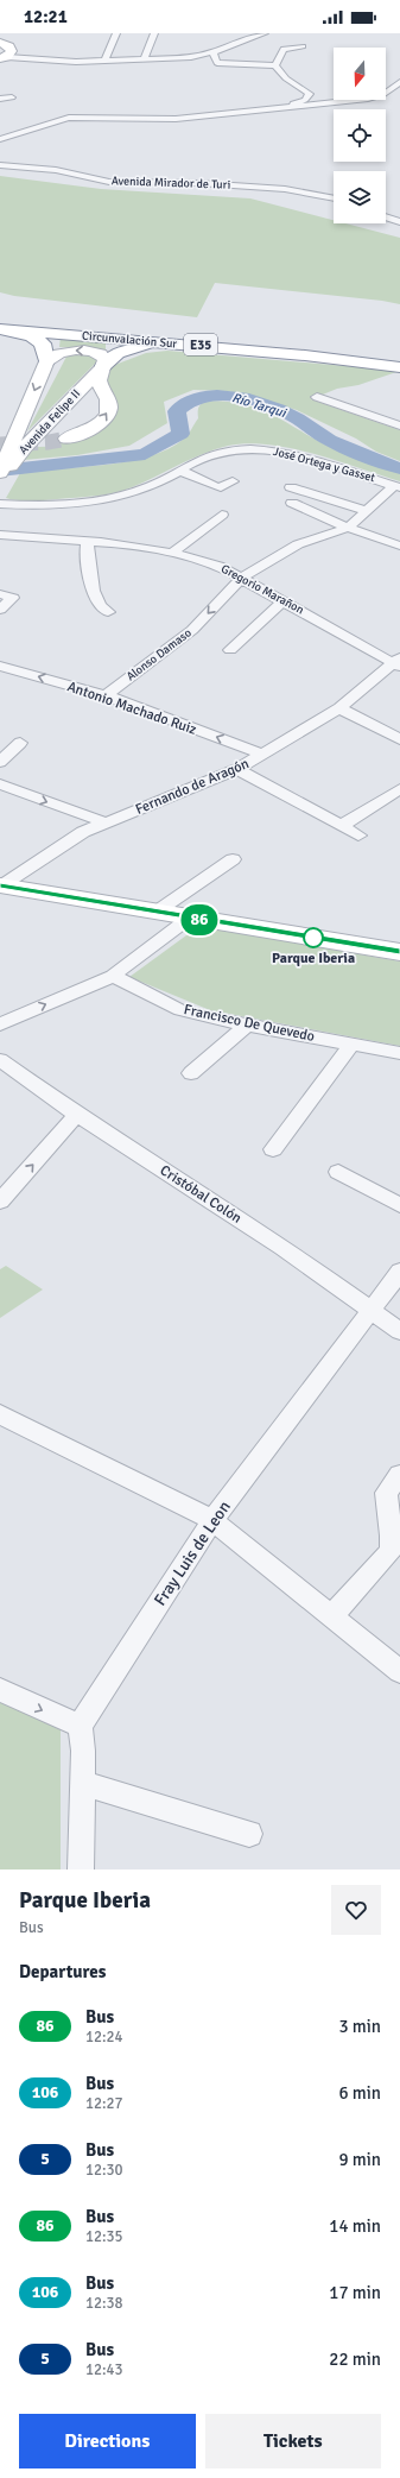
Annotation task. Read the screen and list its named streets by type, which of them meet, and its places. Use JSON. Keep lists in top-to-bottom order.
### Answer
{
  "streets": {
    "highway": ["Circunvalación Sur", "E35"],
    "main road": ["Avenida Felipe II"],
    "street": [
      "Avenida Mirador de Turi",
      "José Ortega y Gasset",
      "Gregorio Marañon",
      "Alonso Damaso",
      "Antonio Machado Ruiz",
      "Fernando de Aragón",
      "Francisco De Quevedo",
      "Cristóbal Colón",
      "Fray Luis de Leon"
    ]
  },
  "crossings": [
    ["José Ortega y Gasset", "Alonso Damaso"],
    ["Gregorio Marañon", "Alonso Damaso"],
    ["Gregorio Marañon", "Fernando de Aragón"],
    ["Alonso Damaso", "Antonio Machado Ruiz"],
    ["Antonio Machado Ruiz", "Fernando de Aragón"],
    ["Cristóbal Colón", "Fray Luis de Leon"]
  ],
  "water": ["Río Tarqui"],
  "places": ["Parque Iberia"],
  "lines": ["bus line 86"],
  "north": "bottom",
  "page": {
    "status": "12:21",
    "on_map": "86",
    "heading": [
      ["Parque Iberia", "Bus"],
      "Departures"
    ],
    "list": [
      {
        "mark": "86",
        "name": "Bus",
        "note": "12:24",
        "value": "3 min"
      },
      {
        "mark": "106",
        "name": "Bus",
        "note": "12:27",
        "value": "6 min"
      },
      {
        "mark": "5",
        "name": "Bus",
        "note": "12:30",
        "value": "9 min"
      },
      {
        "mark": "86",
        "name": "Bus",
        "note": "12:35",
        "value": "14 min"
      },
      {
        "mark": "106",
        "name": "Bus",
        "note": "12:38",
        "value": "17 min"
      },
      {
        "mark": "5",
        "name": "Bus",
        "note": "12:43",
        "value": "22 min"
      }
    ],
    "buttons": ["Directions", "Tickets"]
  }
}
